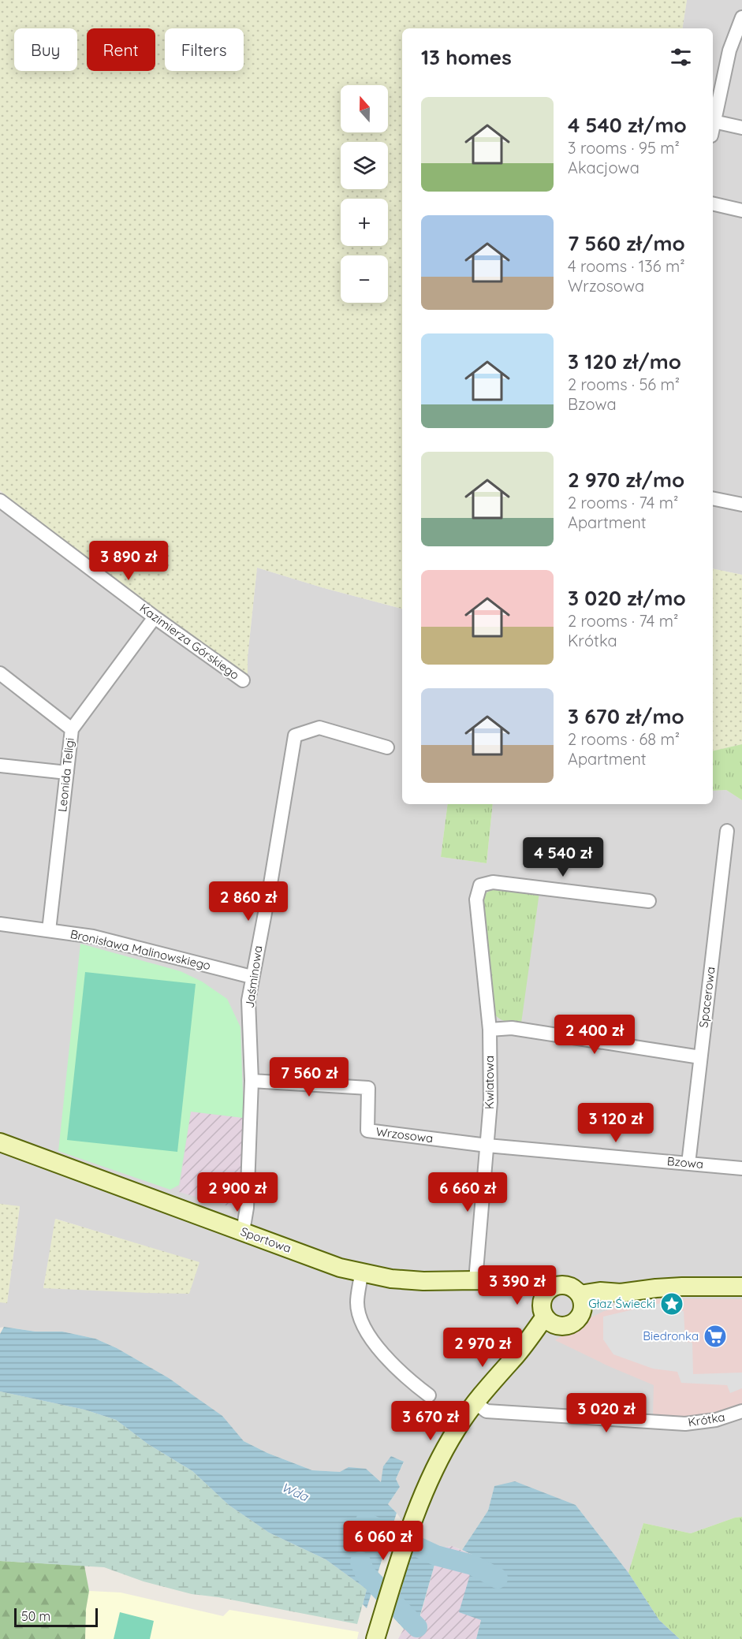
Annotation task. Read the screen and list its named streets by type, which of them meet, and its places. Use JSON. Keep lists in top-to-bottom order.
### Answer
{
  "streets": {
    "street": [
      "Kazimierza Górskiego",
      "Leonida Teligi",
      "Bronisława Malinowskiego",
      "Jaśminowa",
      "Spacerowa",
      "Kwiatowa",
      "Wrzosowa",
      "Bzowa",
      "Sportowa",
      "Krótka"
    ]
  },
  "crossings": [
    ["Kazimierza Górskiego", "Leonida Teligi"],
    ["Leonida Teligi", "Bronisława Malinowskiego"],
    ["Bronisława Malinowskiego", "Jaśminowa"],
    ["Jaśminowa", "Wrzosowa"],
    ["Jaśminowa", "Sportowa"],
    ["Spacerowa", "Bzowa"],
    ["Kwiatowa", "Wrzosowa"],
    ["Kwiatowa", "Bzowa"],
    ["Kwiatowa", "Sportowa"],
    ["Wrzosowa", "Bzowa"]
  ],
  "water": ["Wda"],
  "places": {
    "place": ["Głaz Świecki"],
    "supermarket": ["Biedronka"]
  },
  "scale_bar": "50 m",
  "north": "top",
  "page": {
    "chip": ["Buy", "Rent", "Filters"],
    "heading": "13 homes",
    "map_buttons": ["+", "−"],
    "list": [
      {
        "name": "4 540 zł/mo",
        "note": "3 rooms · 95 m² · Akacjowa"
      },
      {
        "name": "7 560 zł/mo",
        "note": "4 rooms · 136 m² · Wrzosowa"
      },
      {
        "name": "3 120 zł/mo",
        "note": "2 rooms · 56 m² · Bzowa"
      },
      {
        "name": "2 970 zł/mo",
        "note": "2 rooms · 74 m² · Apartment"
      },
      {
        "name": "3 020 zł/mo",
        "note": "2 rooms · 74 m² · Krótka"
      },
      {
        "name": "3 670 zł/mo",
        "note": "2 rooms · 68 m² · Apartment"
      }
    ],
    "price": [
      "3 890 zł",
      "4 540 zł",
      "2 860 zł",
      "2 400 zł",
      "7 560 zł",
      "3 120 zł",
      "2 900 zł",
      "6 660 zł",
      "3 390 zł",
      "2 970 zł",
      "3 020 zł",
      "3 670 zł",
      "6 060 zł"
    ],
    "scale": "50 m"
  }
}
